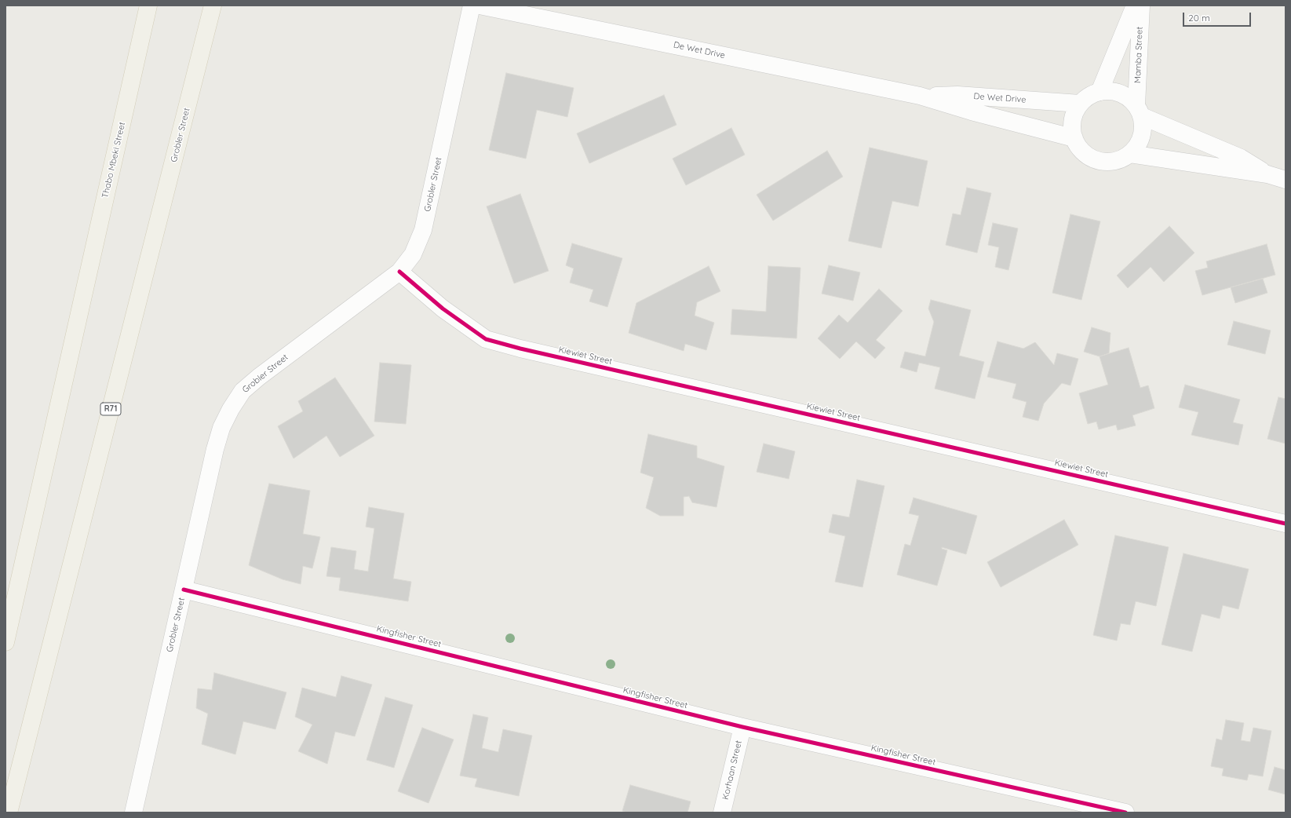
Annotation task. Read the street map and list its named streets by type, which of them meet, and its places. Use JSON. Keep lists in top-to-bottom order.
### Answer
{
  "streets": {
    "main road": ["Grobler Street", "Thabo Mbeki Street", "R71"],
    "street": [
      "De Wet Drive",
      "Mamba Street",
      "Kiewiet Street",
      "Kingfisher Street",
      "Korhaan Street"
    ]
  },
  "crossings": [
    ["De Wet Drive", "Mamba Street"],
    ["Grobler Street", "Kiewiet Street"],
    ["Grobler Street", "Kingfisher Street"],
    ["Kingfisher Street", "Korhaan Street"]
  ],
  "scale_bar": "20 m"
}
